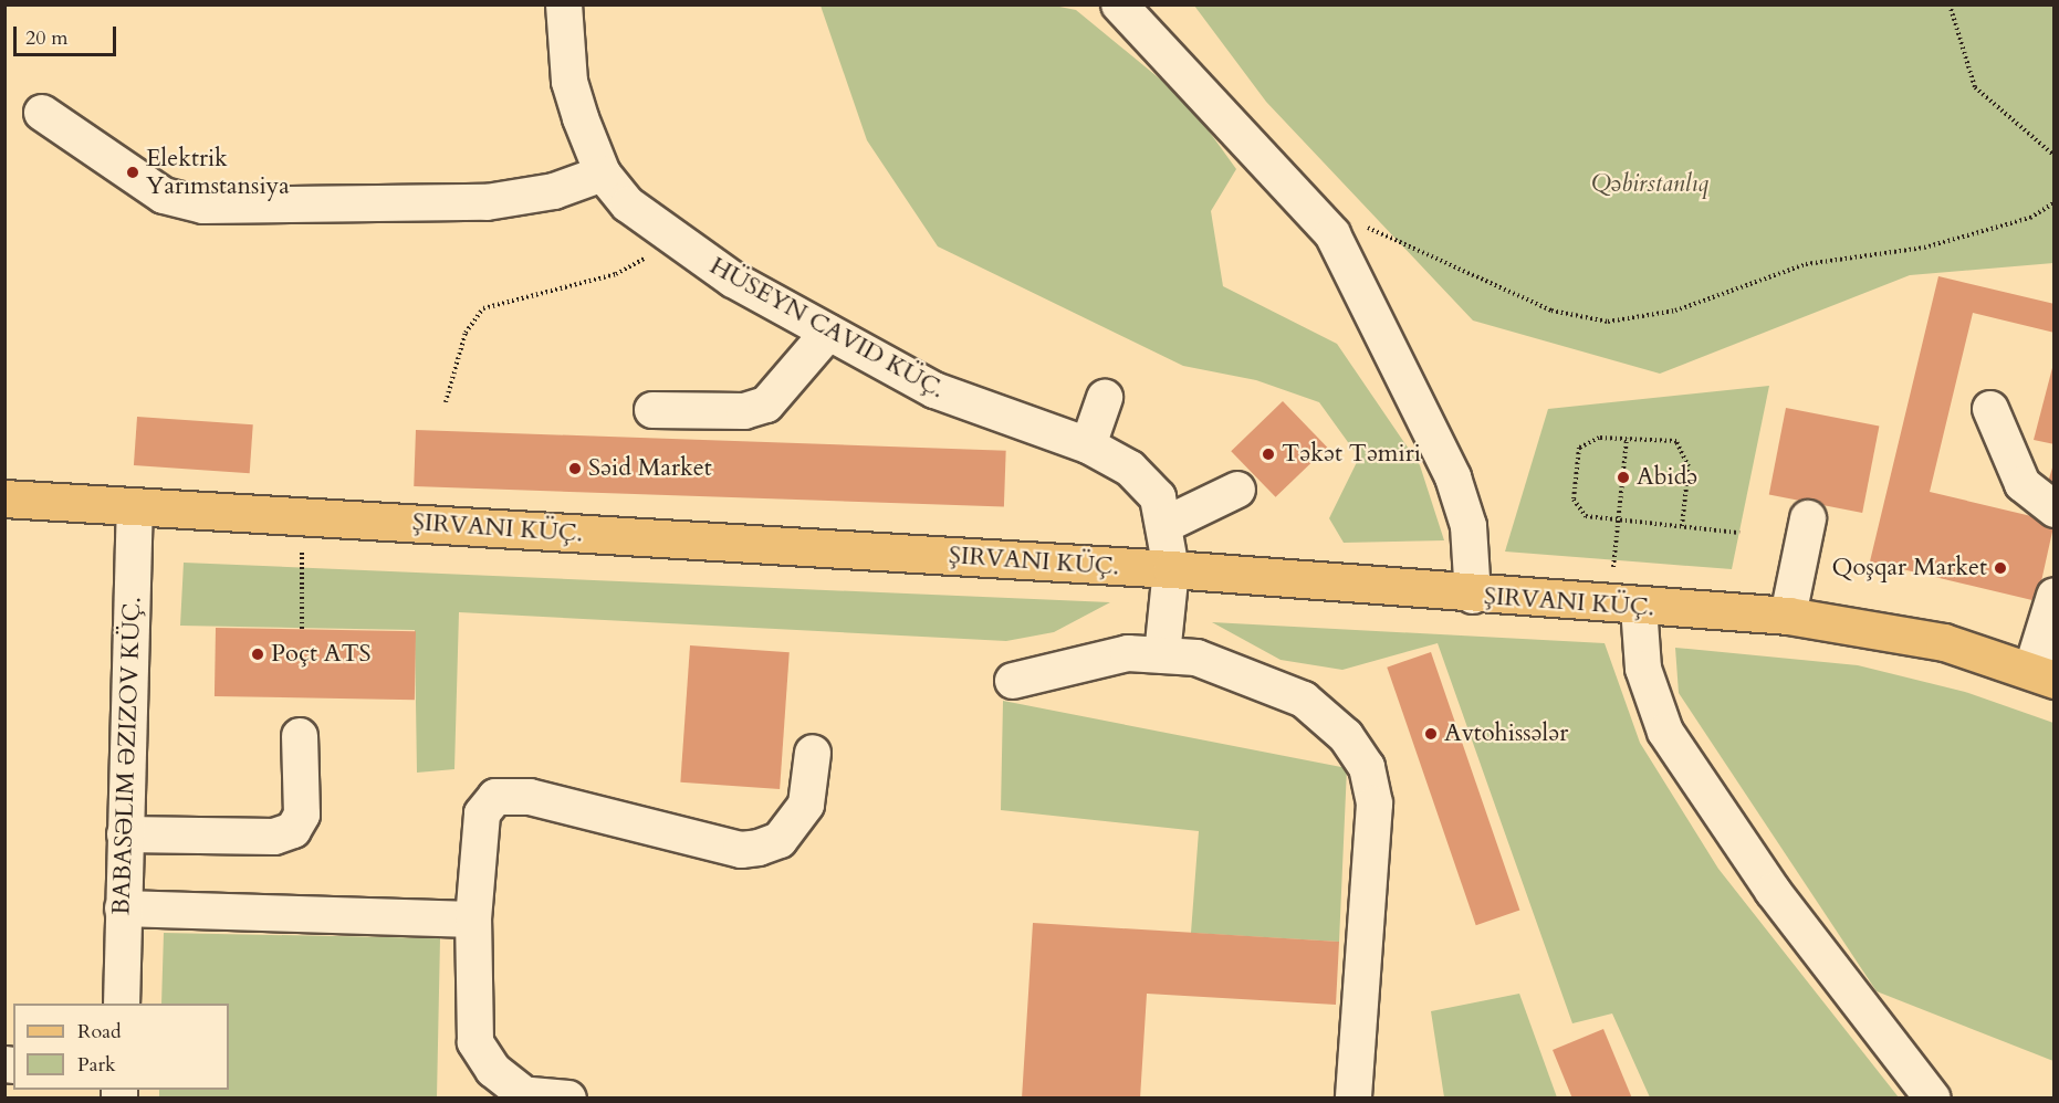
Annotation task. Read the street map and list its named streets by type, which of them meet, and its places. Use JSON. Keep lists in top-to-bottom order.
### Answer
{
  "streets": {
    "main road": ["ŞIRVANI KÜÇ."],
    "street": ["HÜSEYN CAVID KÜÇ.", "BABASƏLIM ƏZIZOV KÜÇ."]
  },
  "crossings": [
    ["HÜSEYN CAVID KÜÇ.", "ŞIRVANI KÜÇ."],
    ["ŞIRVANI KÜÇ.", "BABASƏLIM ƏZIZOV KÜÇ."]
  ],
  "parks": ["Qəbirstanlıq"],
  "places": [
    "Elektrik Yarımstansiya",
    "Təkət Təmiri",
    "Səid Market",
    "Abidə",
    "Qoşqar Market",
    "Poçt ATS",
    "Avtohissələr"
  ],
  "legend": ["Road", "Park"],
  "scale_bar": "20 m"
}
